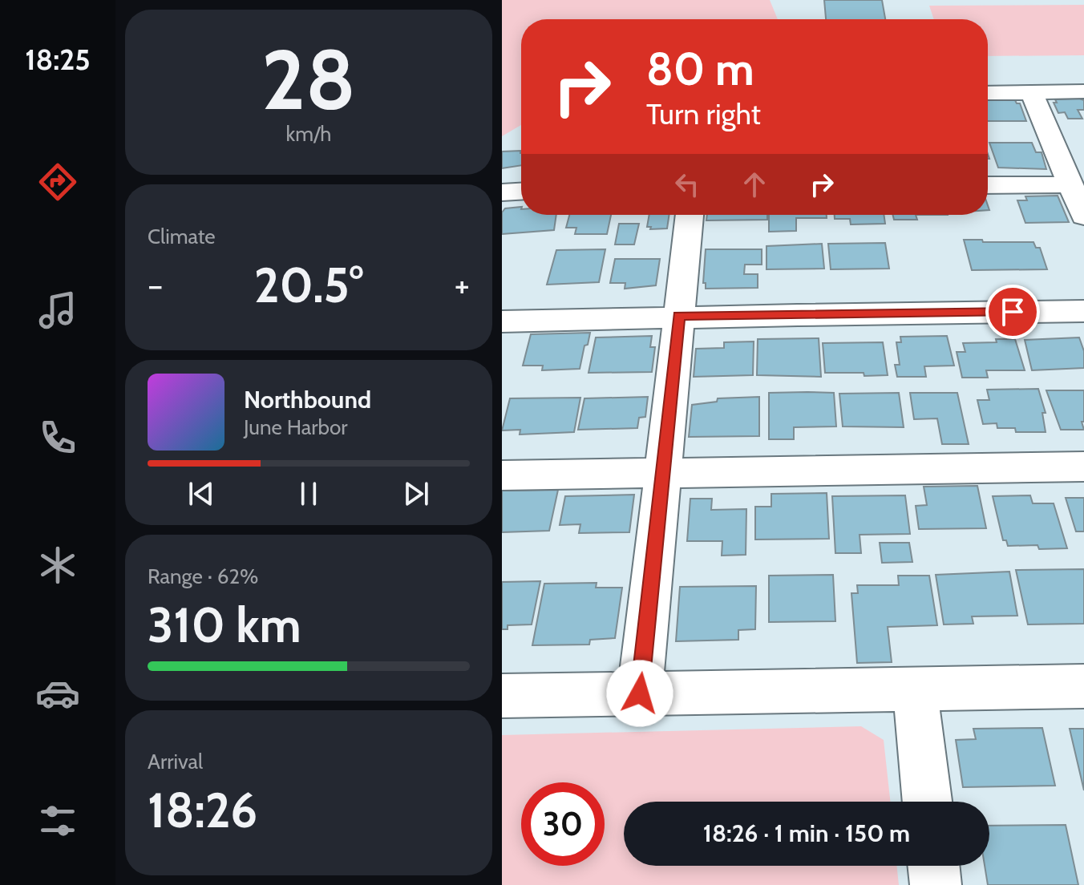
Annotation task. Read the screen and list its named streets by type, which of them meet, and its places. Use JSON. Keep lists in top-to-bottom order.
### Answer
{
  "page": {
    "tabs": "18:25",
    "tile": [
      ["28", "km/h"],
      "Climate",
      ["Range · 62%", "310 km"],
      ["Arrival", "18:26"]
    ],
    "turn": ["80 m", "Turn right"],
    "heat": ["−", "20.5°", "+"],
    "song": ["Northbound", "June Harbor"],
    "limit": "30",
    "trip": "18:26 · 1 min · 150 m"
  }
}
